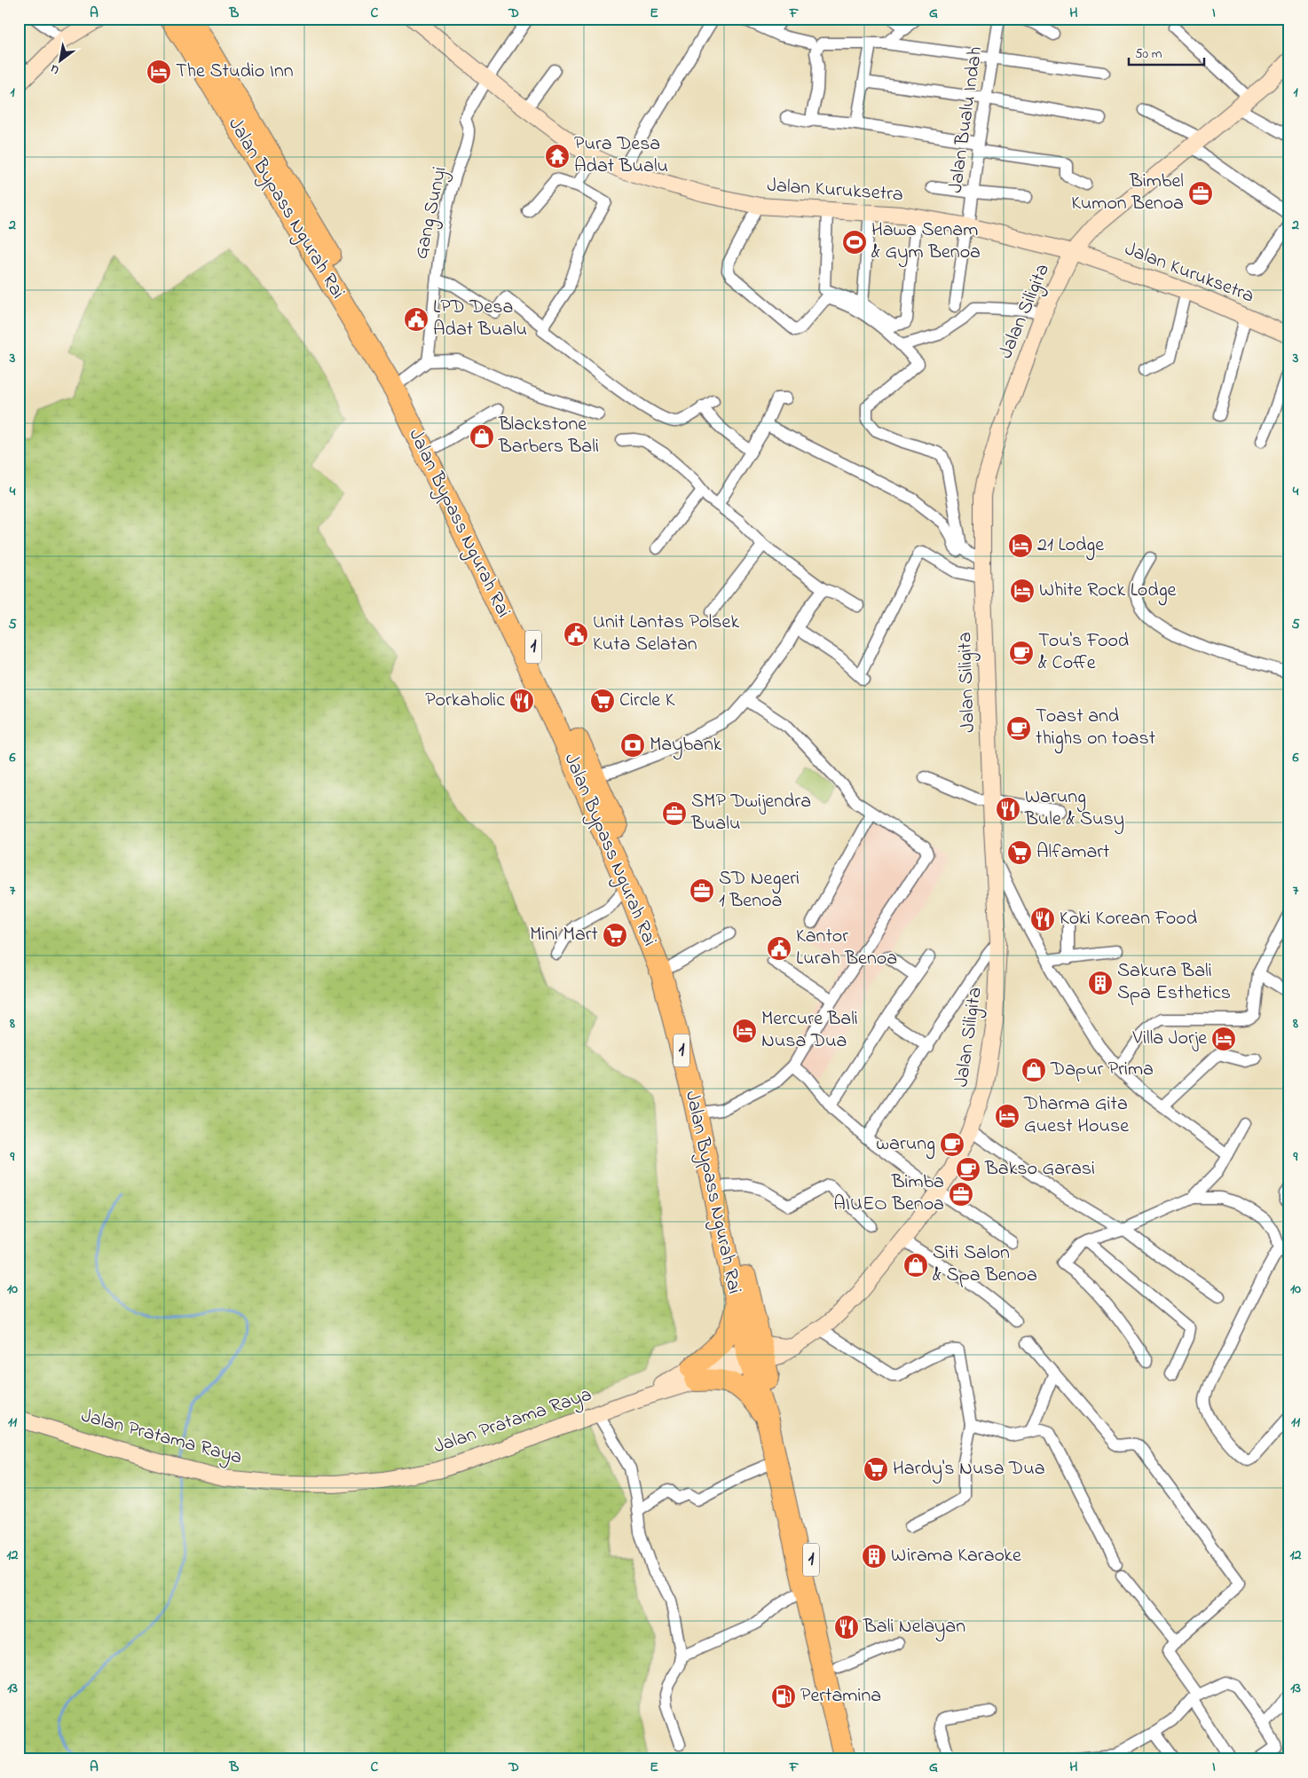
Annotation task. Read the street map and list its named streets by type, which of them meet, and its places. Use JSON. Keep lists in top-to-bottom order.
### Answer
{
  "streets": {
    "highway": ["Jalan Bypass Ngurah Rai", "1"],
    "main road": ["Jalan Kuruksetra", "Jalan Siligita", "Jalan Pratama Raya"],
    "street": ["Jalan Bualu Indah", "Gang Sunyi"]
  },
  "crossings": [
    ["Jalan Bualu Indah", "Jalan Kuruksetra"],
    ["Jalan Kuruksetra", "Gang Sunyi"],
    ["Jalan Kuruksetra", "Jalan Siligita"],
    ["Jalan Bypass Ngurah Rai", "Jalan Siligita"],
    ["Jalan Bypass Ngurah Rai", "Jalan Pratama Raya"],
    ["Jalan Siligita", "Jalan Pratama Raya"]
  ],
  "places": {
    "hotel": [
      "The Studio Inn",
      "21 Lodge",
      "White Rock Lodge",
      "Mercure Bali Nusa Dua",
      "Villa Jorje",
      "Dharma Gita Guest House"
    ],
    "temple": ["Pura Desa Adat Bualu"],
    "office": [
      "Bimbel Kumon Benoa",
      "SMP Dwijendra Bualu",
      "SD Negeri 1 Benoa",
      "Bimba AIUEO Benoa"
    ],
    "sports": ["Hawa Senam & Gym Benoa"],
    "public building": ["LPD Desa Adat Bualu", "Unit Lantas Polsek Kuta Selatan", "Kantor Lurah Benoa"],
    "shop": ["Blackstone Barbers Bali", "Dapur Prima", "Siti Salon & Spa Benoa"],
    "cafe": [
      "Tou's Food & Coffe",
      "Toast and thighs on toast",
      "warung",
      "Bakso Garasi"
    ],
    "restaurant": [
      "Porkaholic",
      "Warung Bule & Susy",
      "Koki Korean Food",
      "Bali Nelayan"
    ],
    "supermarket": [
      "Circle K",
      "Alfamart",
      "Mini Mart",
      "Hardy's Nusa Dua"
    ],
    "bank": ["Maybank"],
    "building": ["Sakura Bali Spa Esthetics", "Wirama Karaoke"],
    "fuel station": ["Pertamina"]
  },
  "scale_bar": "50 m",
  "north": "bottom left",
  "grid": {
    "columns": [
      "A",
      "B",
      "C",
      "D",
      "E",
      "F",
      "G",
      "H",
      "I"
    ],
    "rows": [
      "1",
      "2",
      "3",
      "4",
      "5",
      "6",
      "7",
      "8",
      "9",
      "10",
      "11",
      "12",
      "13"
    ]
  }
}
